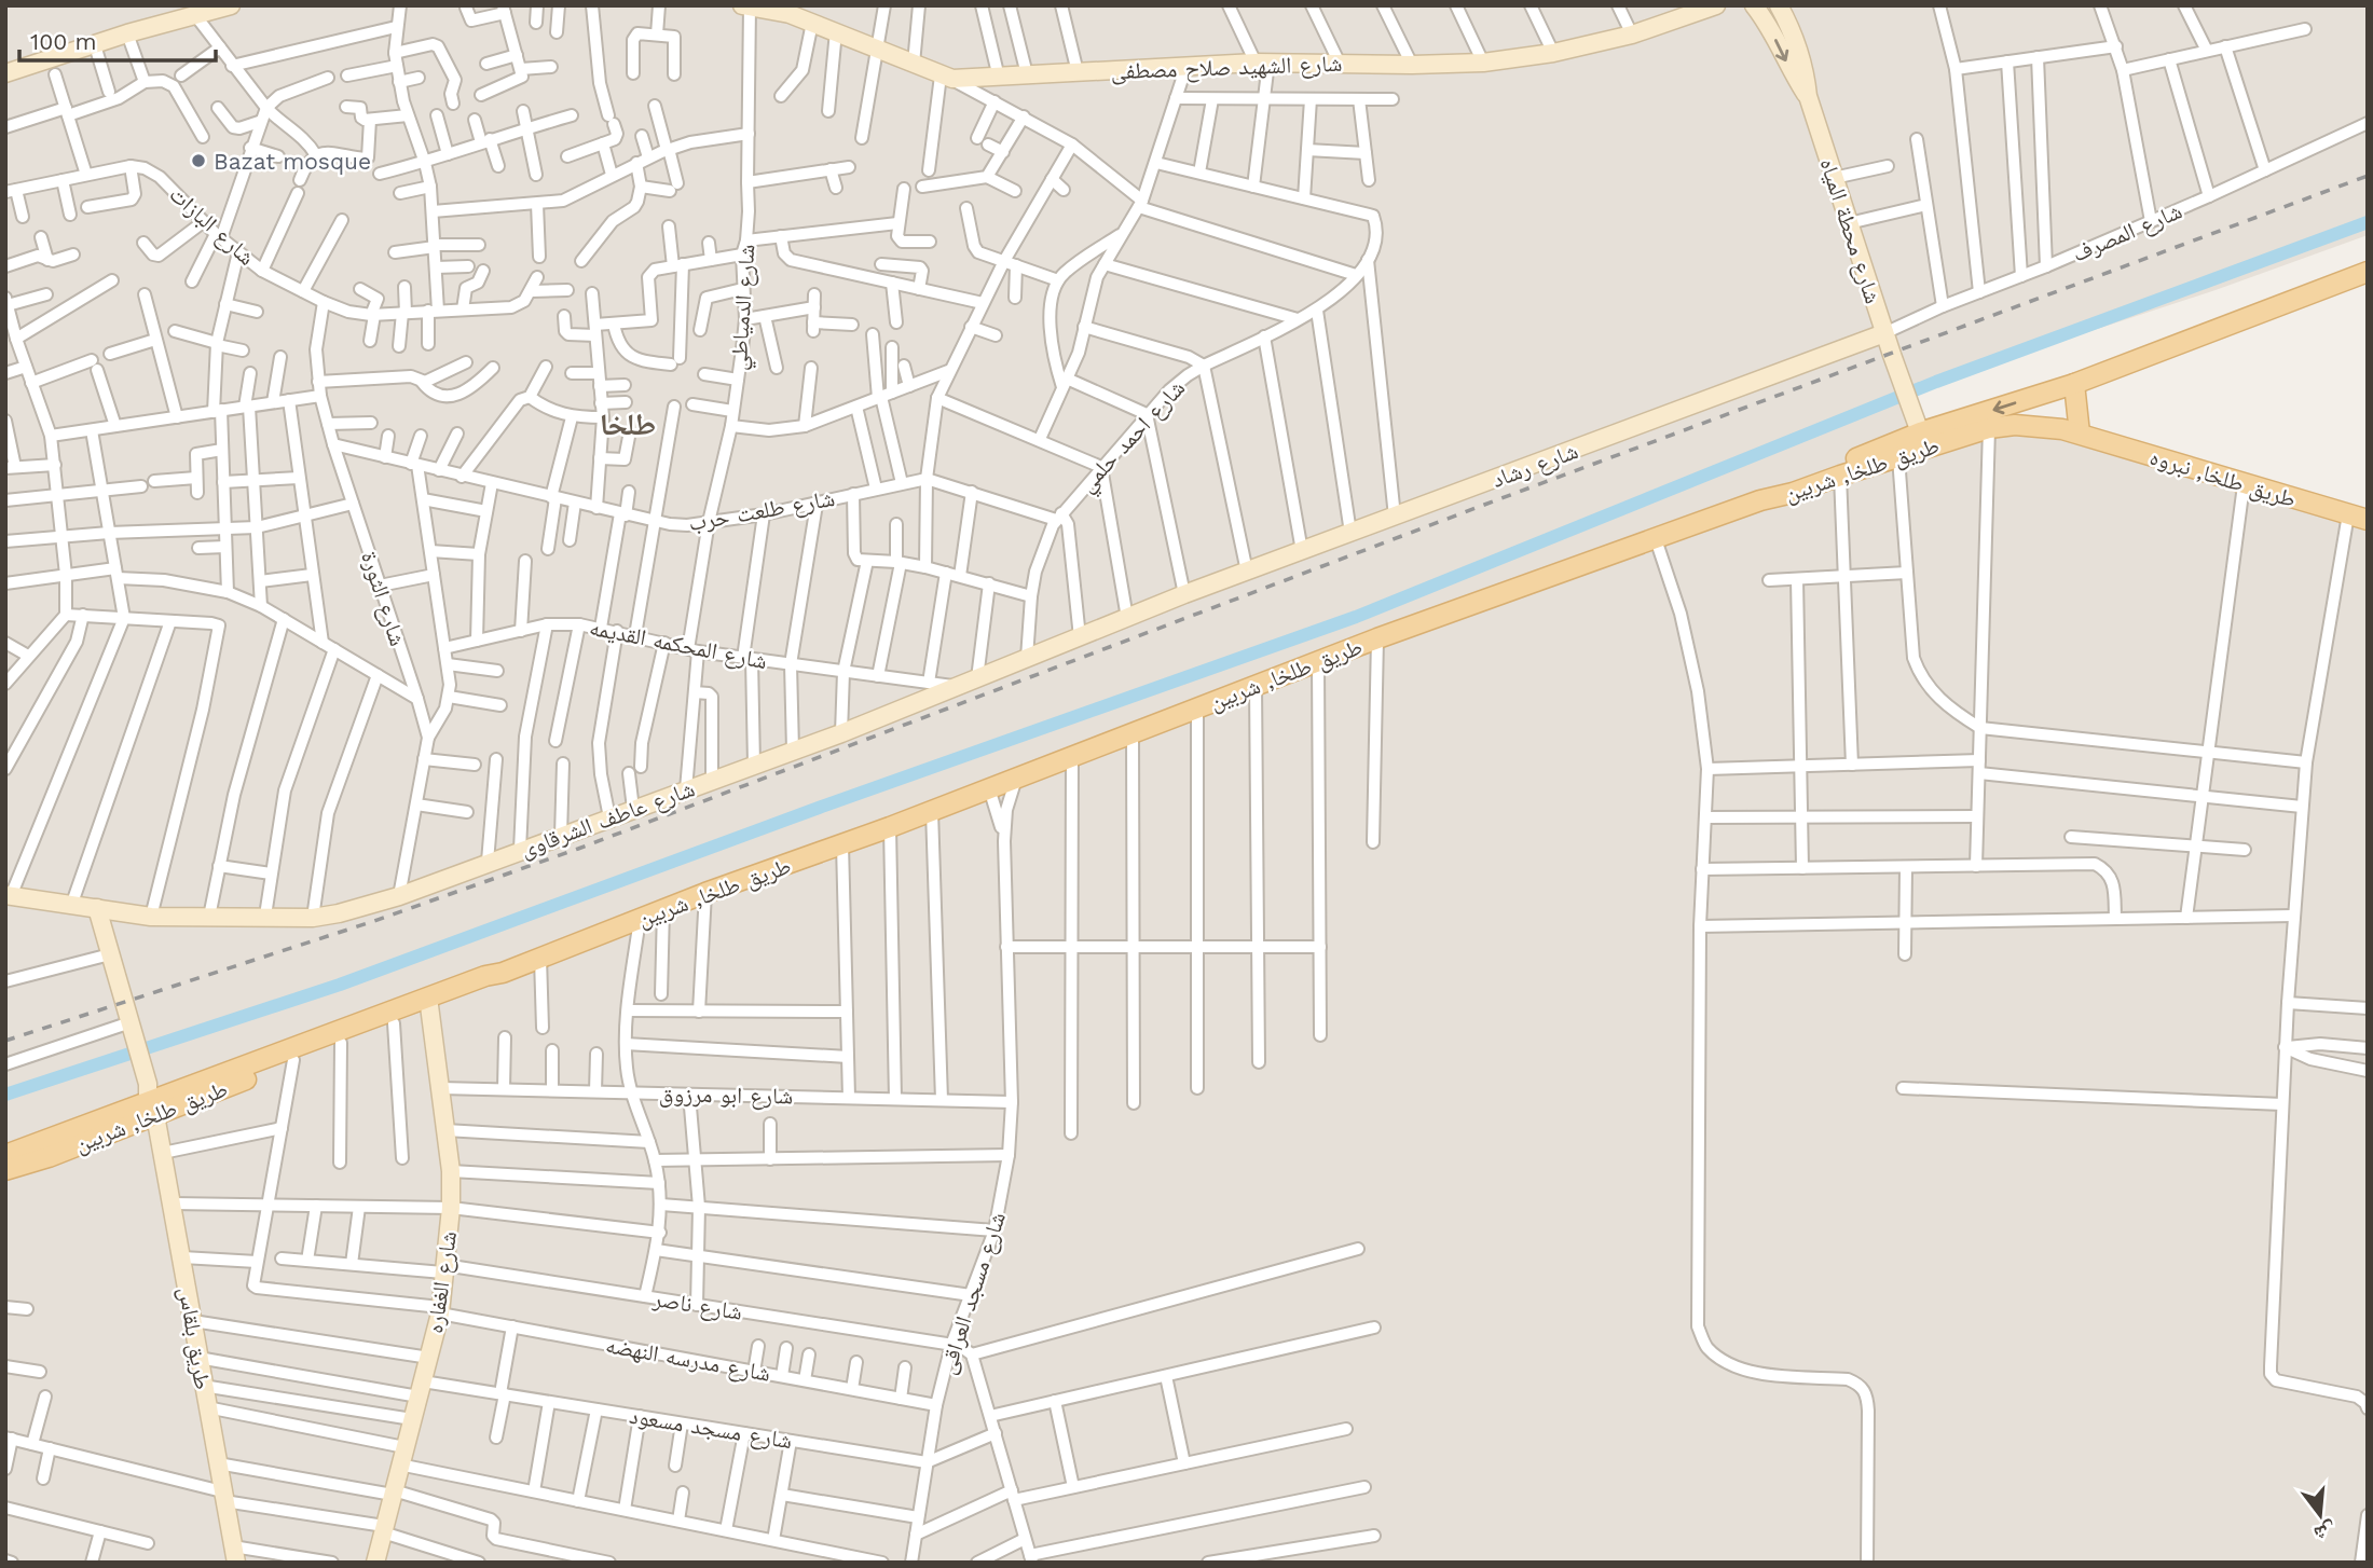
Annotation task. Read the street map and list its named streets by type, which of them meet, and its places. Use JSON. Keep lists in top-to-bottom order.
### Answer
{
  "streets": {
    "main road": ["طريق طلخا, شربين", "طريق طلخا, نبروه"],
    "street": [
      "شارع الشهيد صلاح مصطفى",
      "شارع البازات",
      "شارع محطة المياه",
      "شارع المصرف",
      "شارع الدمياطي",
      "شارع احمد حلمي",
      "شارع رشاد",
      "شارع طلعت حرب",
      "شارع الثورة",
      "شارع المحكمه القديمه",
      "شارع عاطف الشرقاوى",
      "شارع ابو مرزوق",
      "شارع الغفاره",
      "شارع مسجد العراقى",
      "شارع ناصر",
      "طريق بلقاس",
      "شارع مدرسه النهضه",
      "شارع مسجد مسعود"
    ]
  },
  "crossings": [
    ["شارع الشهيد صلاح مصطفى", "شارع الدمياطي"],
    ["شارع البازات", "شارع الثورة"],
    ["شارع محطة المياه", "شارع المصرف"],
    ["شارع محطة المياه", "شارع رشاد"],
    ["شارع المصرف", "شارع رشاد"],
    ["شارع الدمياطي", "شارع طلعت حرب"],
    ["شارع الدمياطي", "شارع المحكمه القديمه"],
    ["شارع الدمياطي", "شارع عاطف الشرقاوى"],
    ["شارع احمد حلمي", "شارع طلعت حرب"],
    ["شارع احمد حلمي", "شارع عاطف الشرقاوى"],
    ["شارع رشاد", "شارع عاطف الشرقاوى"],
    ["طريق طلخا, شربين", "طريق طلخا, نبروه"],
    ["طريق طلخا, شربين", "شارع الغفاره"],
    ["طريق طلخا, شربين", "شارع مسجد العراقى"],
    ["طريق طلخا, شربين", "طريق بلقاس"],
    ["شارع طلعت حرب", "شارع الثورة"],
    ["شارع الثورة", "شارع عاطف الشرقاوى"],
    ["شارع المحكمه القديمه", "شارع عاطف الشرقاوى"],
    ["شارع ابو مرزوق", "شارع الغفاره"],
    ["شارع ابو مرزوق", "شارع مسجد العراقى"],
    ["شارع الغفاره", "شارع ناصر"],
    ["شارع الغفاره", "شارع مدرسه النهضه"],
    ["شارع الغفاره", "شارع مسجد مسعود"],
    ["شارع مسجد العراقى", "شارع ناصر"],
    ["شارع مسجد العراقى", "شارع مدرسه النهضه"],
    ["شارع مسجد العراقى", "شارع مسجد مسعود"],
    ["طريق بلقاس", "شارع مسجد مسعود"]
  ],
  "districts": ["طلخا"],
  "places": ["Bazat mosque"],
  "scale_bar": "100 m",
  "north": "bottom"
}
